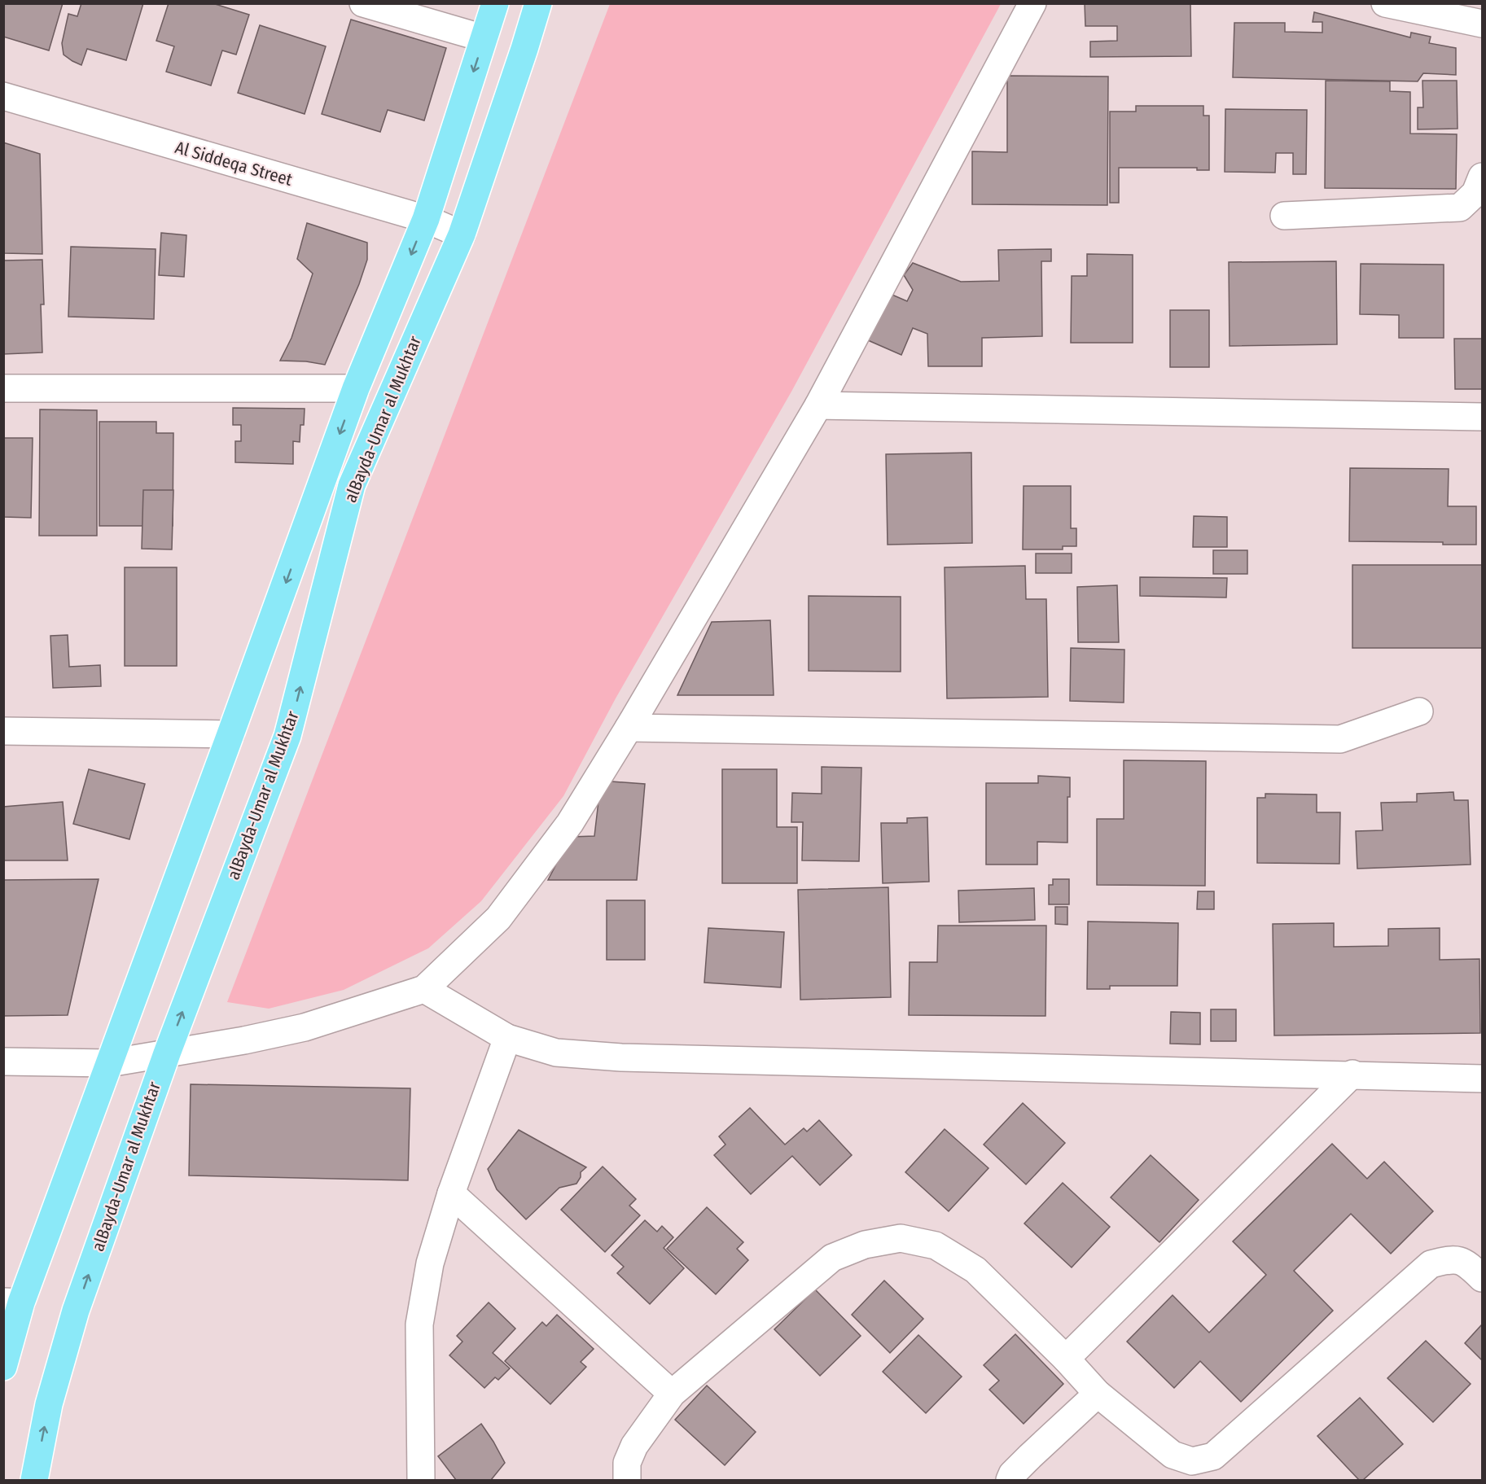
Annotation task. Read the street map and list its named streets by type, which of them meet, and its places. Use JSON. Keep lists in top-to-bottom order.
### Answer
{
  "streets": {
    "main road": ["alBayda-Umar al Mukhtar"],
    "street": ["Al Siddeqa Street"]
  },
  "crossings": [
    ["Al Siddeqa Street", "alBayda-Umar al Mukhtar"]
  ]
}
